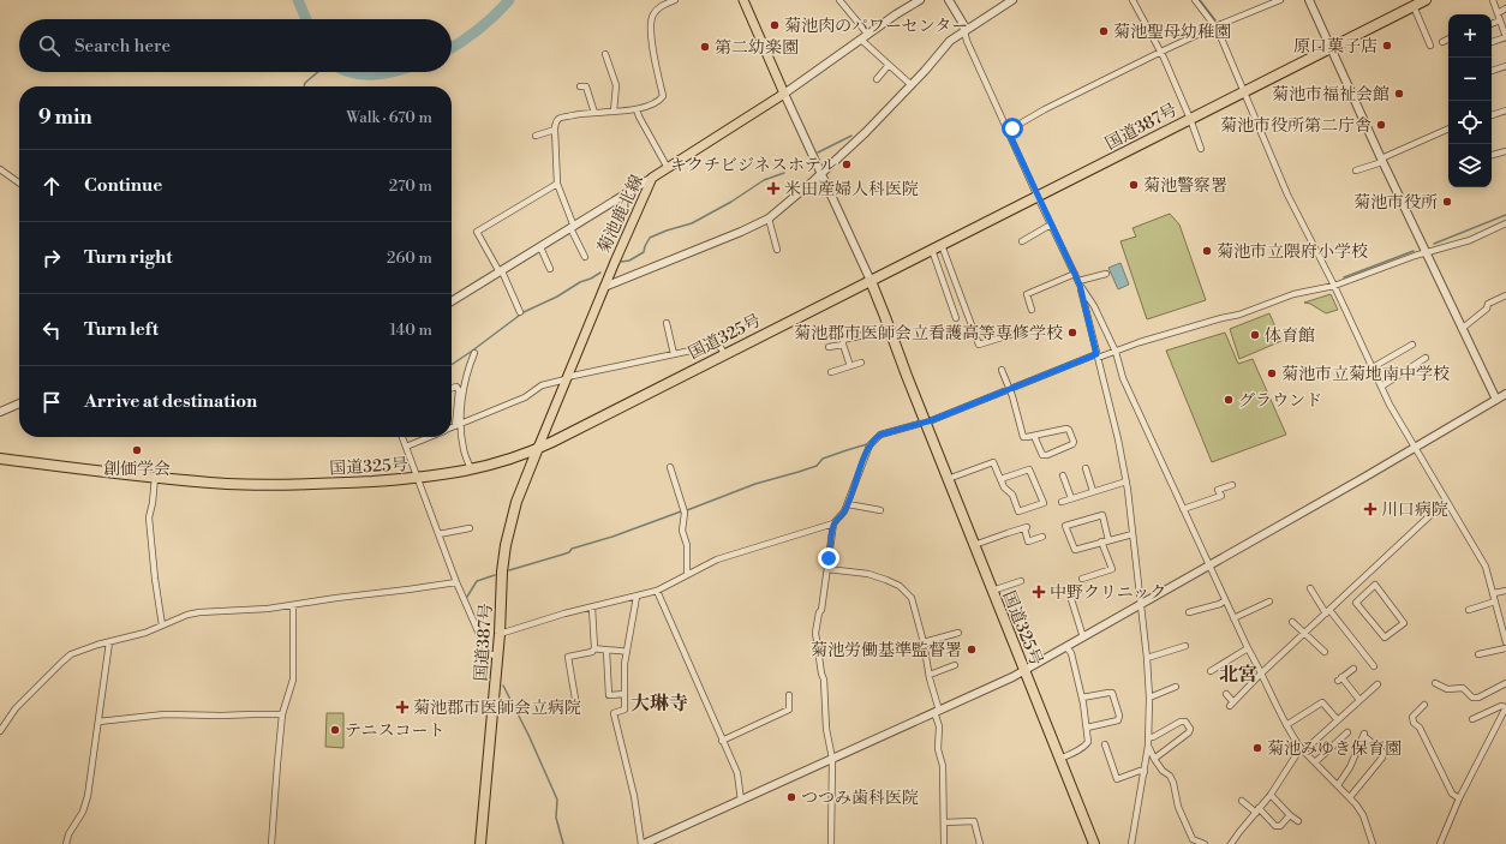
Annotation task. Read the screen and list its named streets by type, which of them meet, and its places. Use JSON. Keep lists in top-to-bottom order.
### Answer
{
  "streets": {
    "highway": ["国道387号", "国道325号"],
    "main road": ["菊池鹿北線"]
  },
  "crossings": [
    ["国道387号", "菊池鹿北線"],
    ["国道387号", "国道325号"],
    ["菊池鹿北線", "国道325号"]
  ],
  "districts": ["北宮", "大琳寺"],
  "places": {
    "other": [
      "菊池肉のパワーセンター",
      "菊池聖母幼稚園",
      "原口菓子店",
      "第二幼楽園",
      "菊池市福祉会館",
      "菊池市役所第二庁舎",
      "キクチビジネスホテル",
      "菊池警察署",
      "菊池市役所",
      "菊池市立隈府小学校",
      "菊池郡市医師会立看護高等専修学校",
      "体育館",
      "菊池市立菊地南中学校",
      "グラウンド",
      "創価学会",
      "菊池労働基準監督署",
      "テニスコート",
      "菊池みゆき保育園",
      "つつみ歯科医院"
    ],
    "health": [
      "米田産婦人科医院",
      "川口病院",
      "中野クリニック",
      "菊池郡市医師会立病院"
    ]
  },
  "page": {
    "map_buttons": ["+", "−"],
    "search": "Search here",
    "heading": ["9 min", "Walk · 670 m"],
    "list": [
      ["Continue", "270 m"],
      ["Turn right", "260 m"],
      ["Turn left", "140 m"],
      "Arrive at destination"
    ]
  }
}
